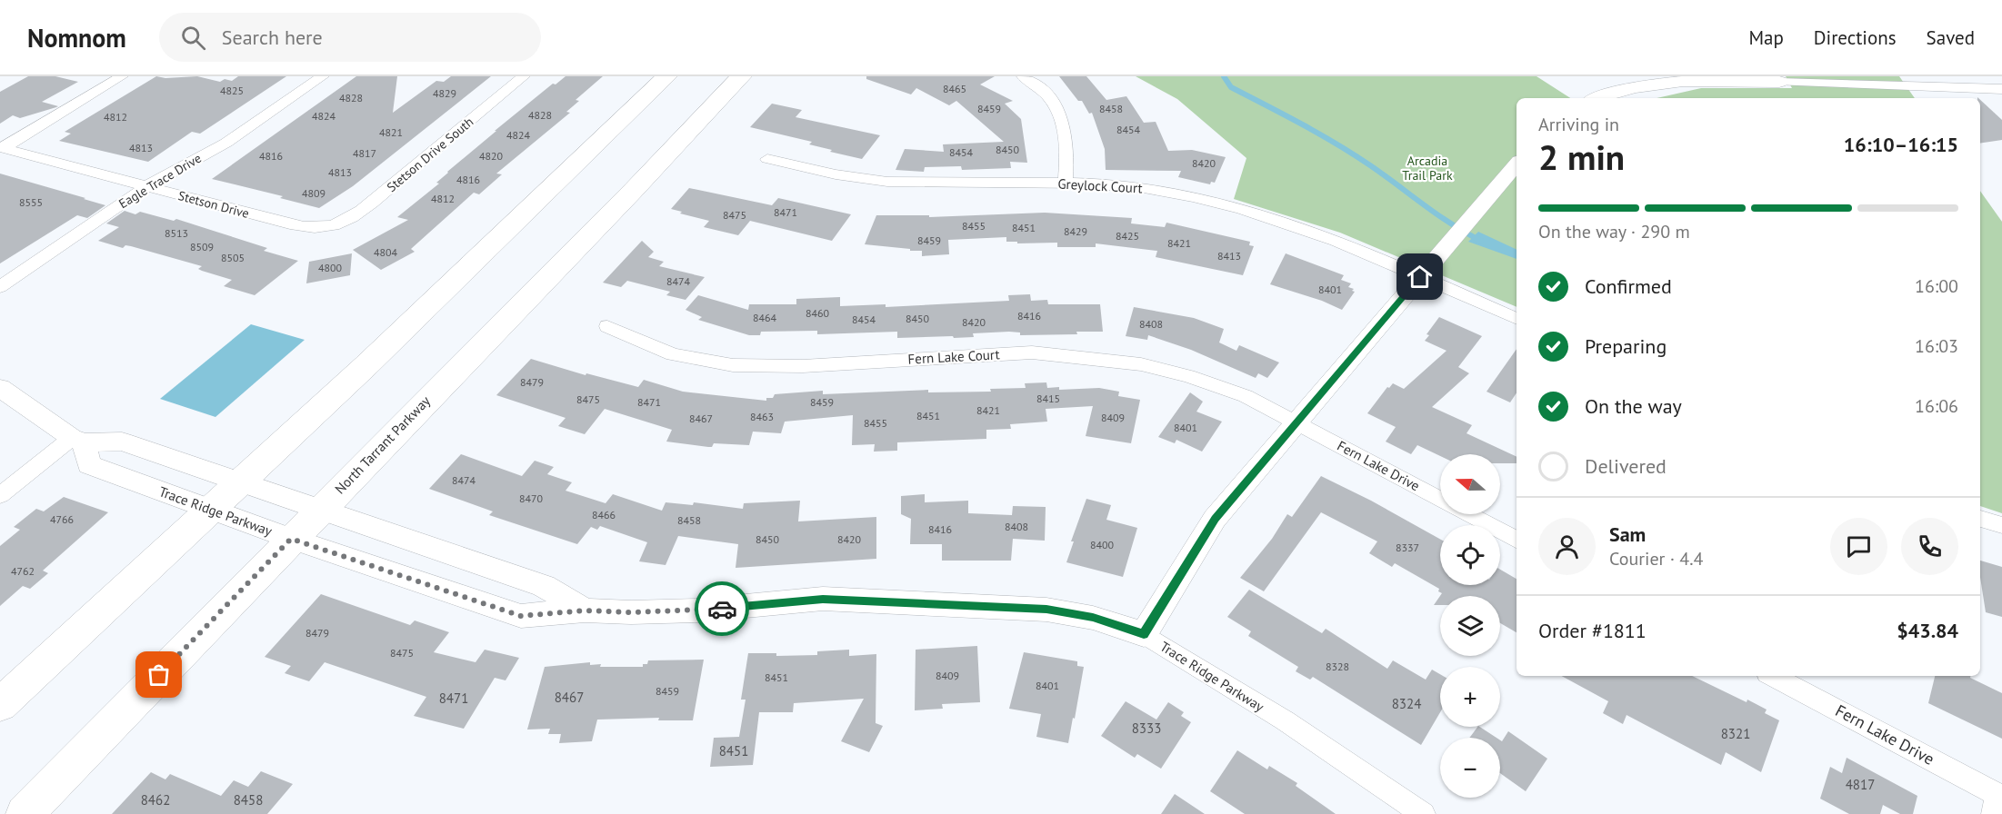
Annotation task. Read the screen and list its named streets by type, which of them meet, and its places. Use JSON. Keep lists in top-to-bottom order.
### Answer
{
  "streets": {
    "main road": ["North Tarrant Parkway"],
    "street": [
      "Stetson Drive South",
      "Eagle Trace Drive",
      "Greylock Court",
      "Stetson Drive",
      "Fern Lake Court",
      "Fern Lake Drive",
      "Trace Ridge Parkway"
    ]
  },
  "crossings": [
    ["Stetson Drive South", "Stetson Drive"],
    ["Eagle Trace Drive", "Stetson Drive"],
    ["Fern Lake Court", "Fern Lake Drive"],
    ["North Tarrant Parkway", "Trace Ridge Parkway"]
  ],
  "parks": ["Arcadia Trail Park"],
  "house_numbers": [
    "8465",
    "4825",
    "4829",
    "4828",
    "8459",
    "8458",
    "4828",
    "4824",
    "4812",
    "8454",
    "4821",
    "4824",
    "4813",
    "8450",
    "8454",
    "4817",
    "4816",
    "4820",
    "8420",
    "4813",
    "4816",
    "4809",
    "4812",
    "8555",
    "8471",
    "8475",
    "8455",
    "8451",
    "8429",
    "8513",
    "8425",
    "8459",
    "8421",
    "8509",
    "4804",
    "8413",
    "8505",
    "4800",
    "8474",
    "8401",
    "8460",
    "8416",
    "8464",
    "8450",
    "8454",
    "8420",
    "8408",
    "8479",
    "8415",
    "8475",
    "8471",
    "8459",
    "8421",
    "8451",
    "8463",
    "8409",
    "8467",
    "8455",
    "8401",
    "8474",
    "8470",
    "8466",
    "4766",
    "8458",
    "8408",
    "8416",
    "8450",
    "8420",
    "8400",
    "8337",
    "4762",
    "8479",
    "8475",
    "8328",
    "8409",
    "8451",
    "8401",
    "8459",
    "8467",
    "8471",
    "8324",
    "8333",
    "8321",
    "8451",
    "4817",
    "8462",
    "8458"
  ],
  "north": "left",
  "page": {
    "header": "Nomnom",
    "search": "Search here",
    "nav": ["Map", "Directions", "Saved"],
    "heading": ["2 min", "Arriving in", "16:10–16:15"],
    "panel": [
      "Sam",
      "Courier · 4.4",
      "Order #1811",
      "$43.84"
    ],
    "bar": "On the way · 290 m",
    "list": [
      ["Confirmed", "16:00"],
      ["Preparing", "16:03"],
      ["On the way", "16:06"],
      "Delivered"
    ],
    "map_buttons": ["+", "−"]
  }
}
